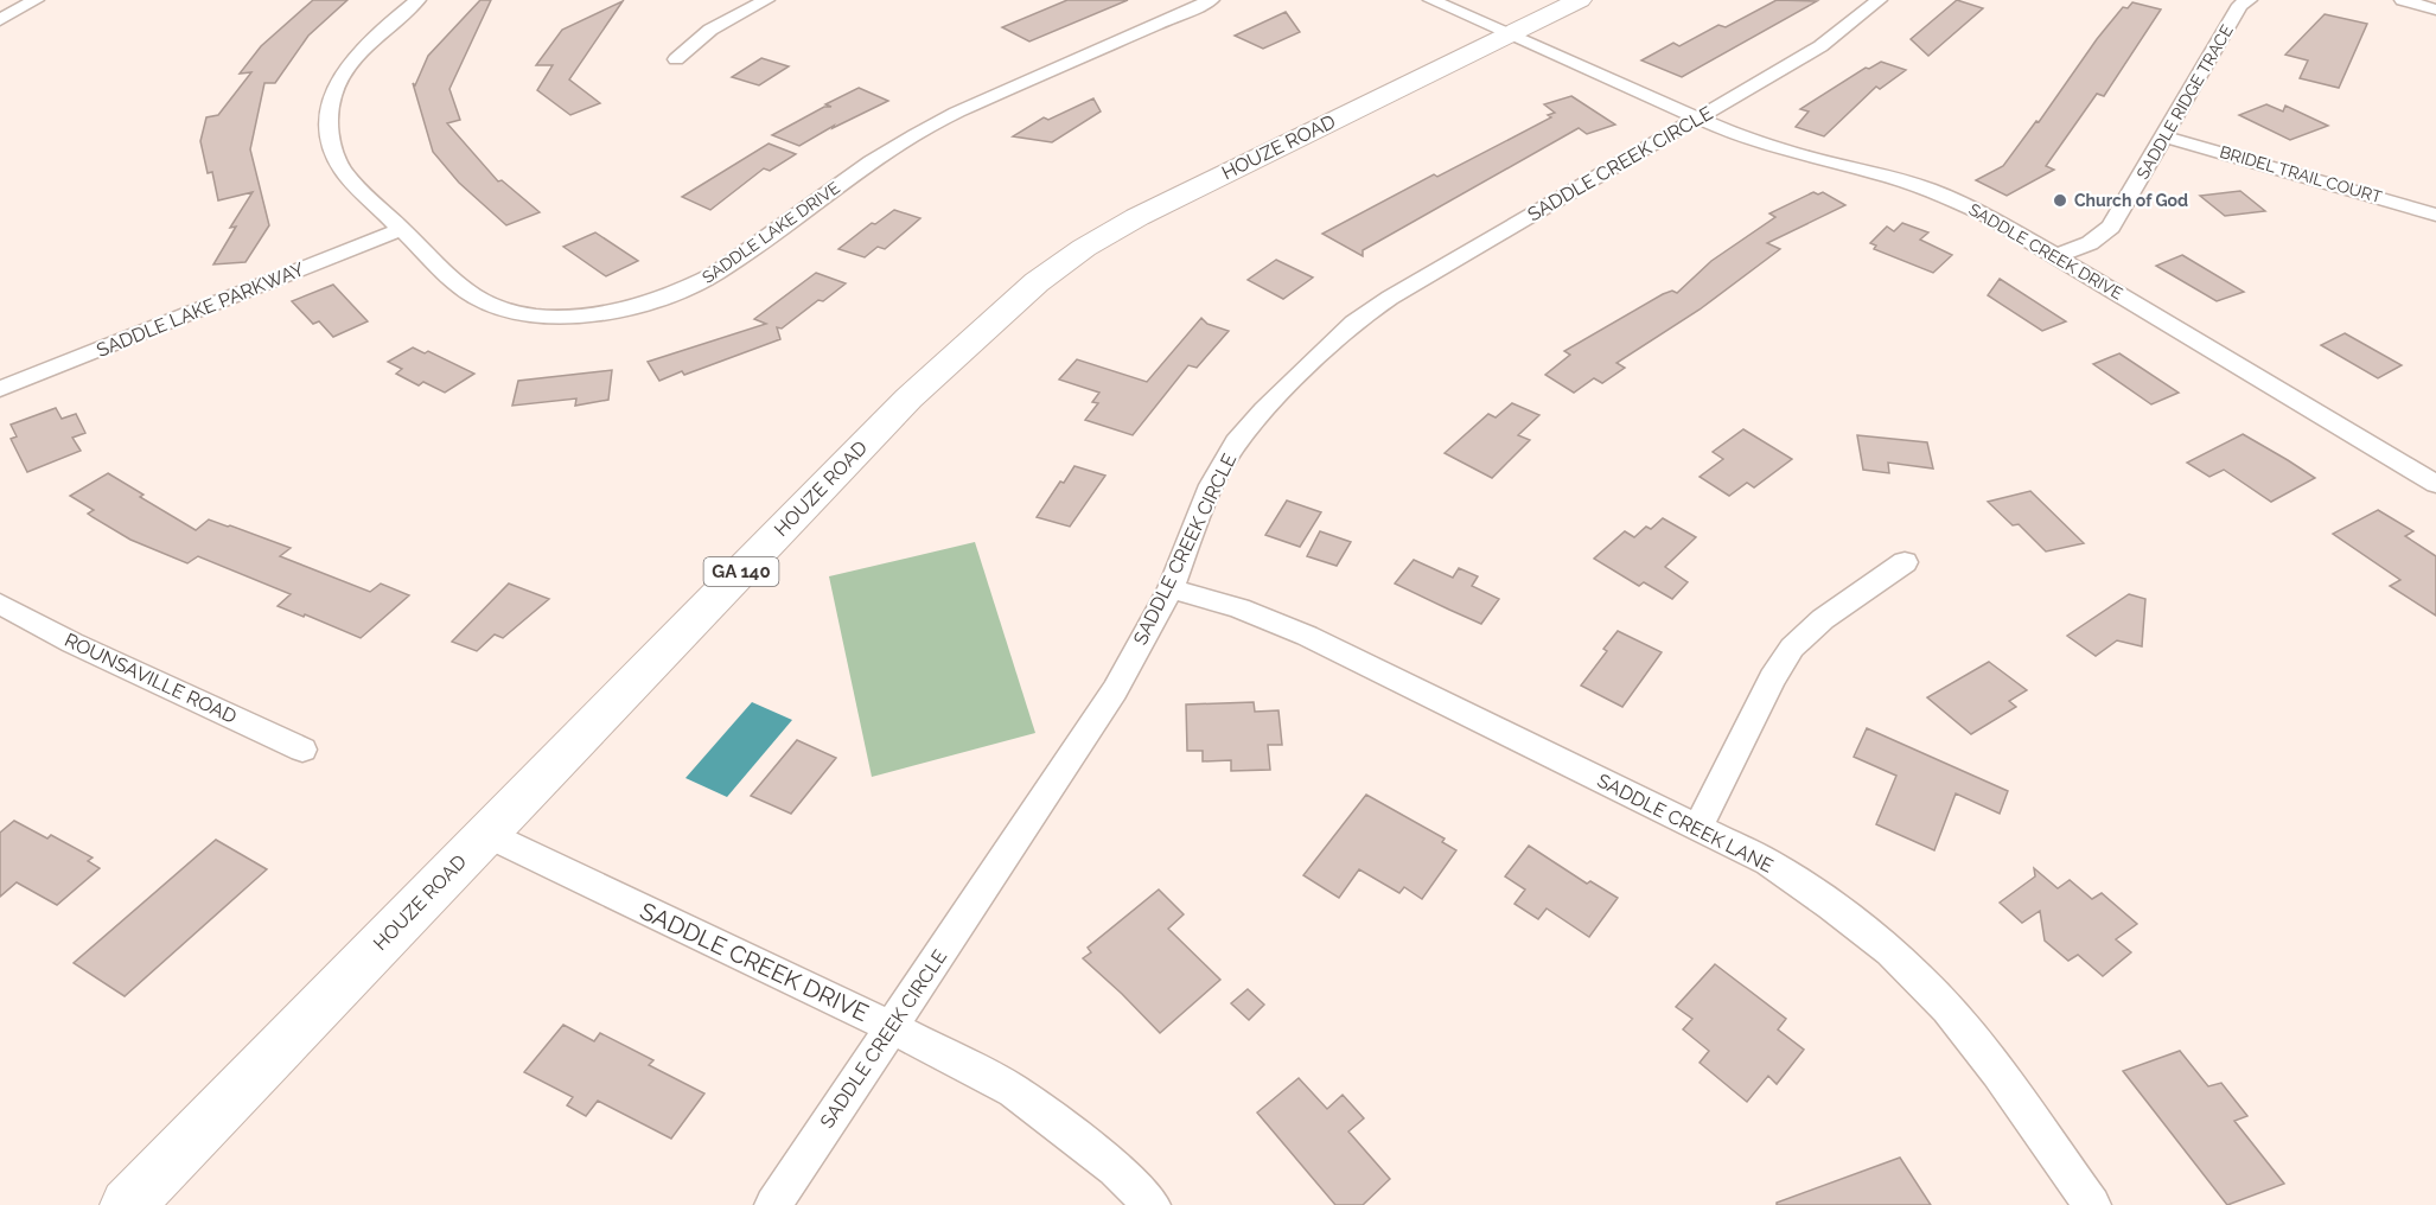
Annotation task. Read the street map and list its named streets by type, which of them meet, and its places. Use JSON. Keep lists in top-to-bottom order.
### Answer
{
  "streets": {
    "main road": ["HOUZE ROAD", "GA 140"],
    "street": [
      "SADDLE RIDGE TRACE",
      "SADDLE CREEK CIRCLE",
      "BRIDEL TRAIL COURT",
      "SADDLE LAKE DRIVE",
      "SADDLE CREEK DRIVE",
      "SADDLE LAKE PARKWAY",
      "ROUNSAVILLE ROAD",
      "SADDLE CREEK LANE"
    ]
  },
  "crossings": [
    ["SADDLE RIDGE TRACE", "BRIDEL TRAIL COURT"],
    ["SADDLE RIDGE TRACE", "SADDLE CREEK DRIVE"],
    ["HOUZE ROAD", "SADDLE CREEK DRIVE"],
    ["SADDLE CREEK CIRCLE", "SADDLE CREEK DRIVE"],
    ["SADDLE CREEK CIRCLE", "SADDLE CREEK LANE"],
    ["SADDLE LAKE DRIVE", "SADDLE LAKE PARKWAY"]
  ],
  "places": ["Church of God"]
}
